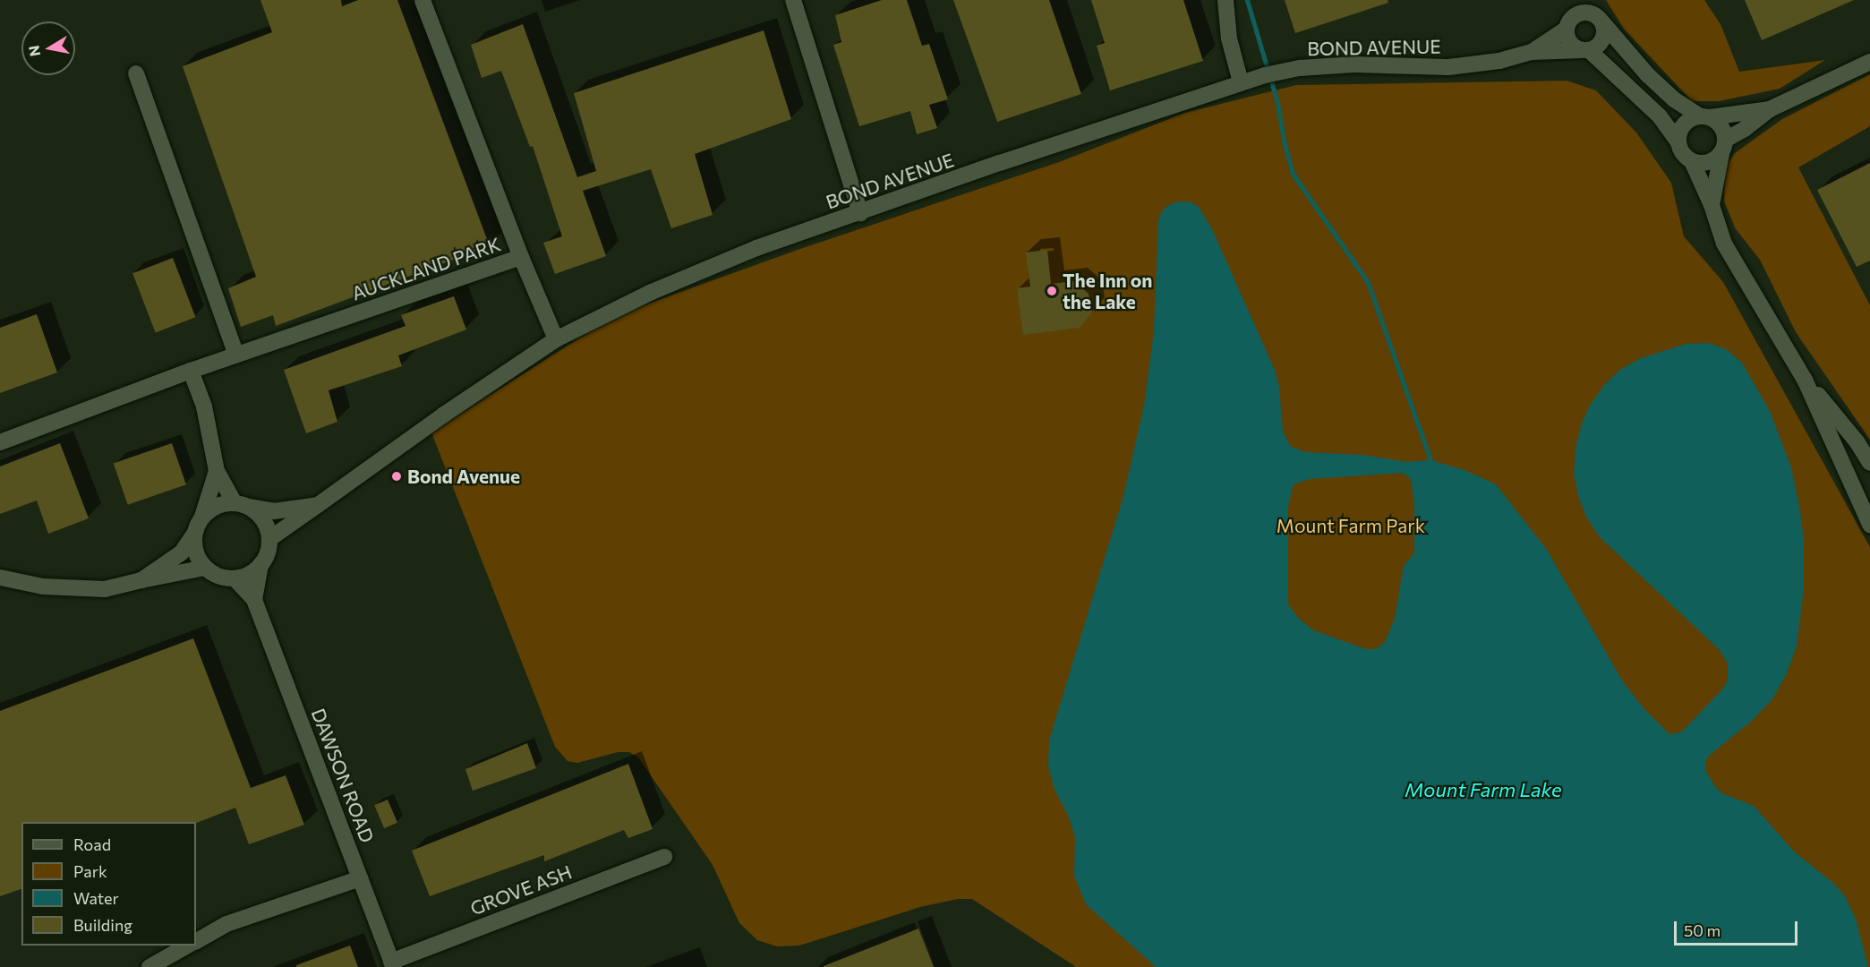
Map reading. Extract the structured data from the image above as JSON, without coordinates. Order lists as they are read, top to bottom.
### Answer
{
  "streets": {
    "street": [
      "BOND AVENUE",
      "AUCKLAND PARK",
      "DAWSON ROAD",
      "GROVE ASH"
    ]
  },
  "crossings": [
    ["BOND AVENUE", "DAWSON ROAD"],
    ["DAWSON ROAD", "GROVE ASH"]
  ],
  "water": ["Mount Farm Lake"],
  "parks": ["Mount Farm Park"],
  "places": ["The Inn on the Lake", "Bond Avenue"],
  "legend": [
    "Road",
    "Park",
    "Water",
    "Building"
  ],
  "scale_bar": "50 m",
  "north": "left"
}
